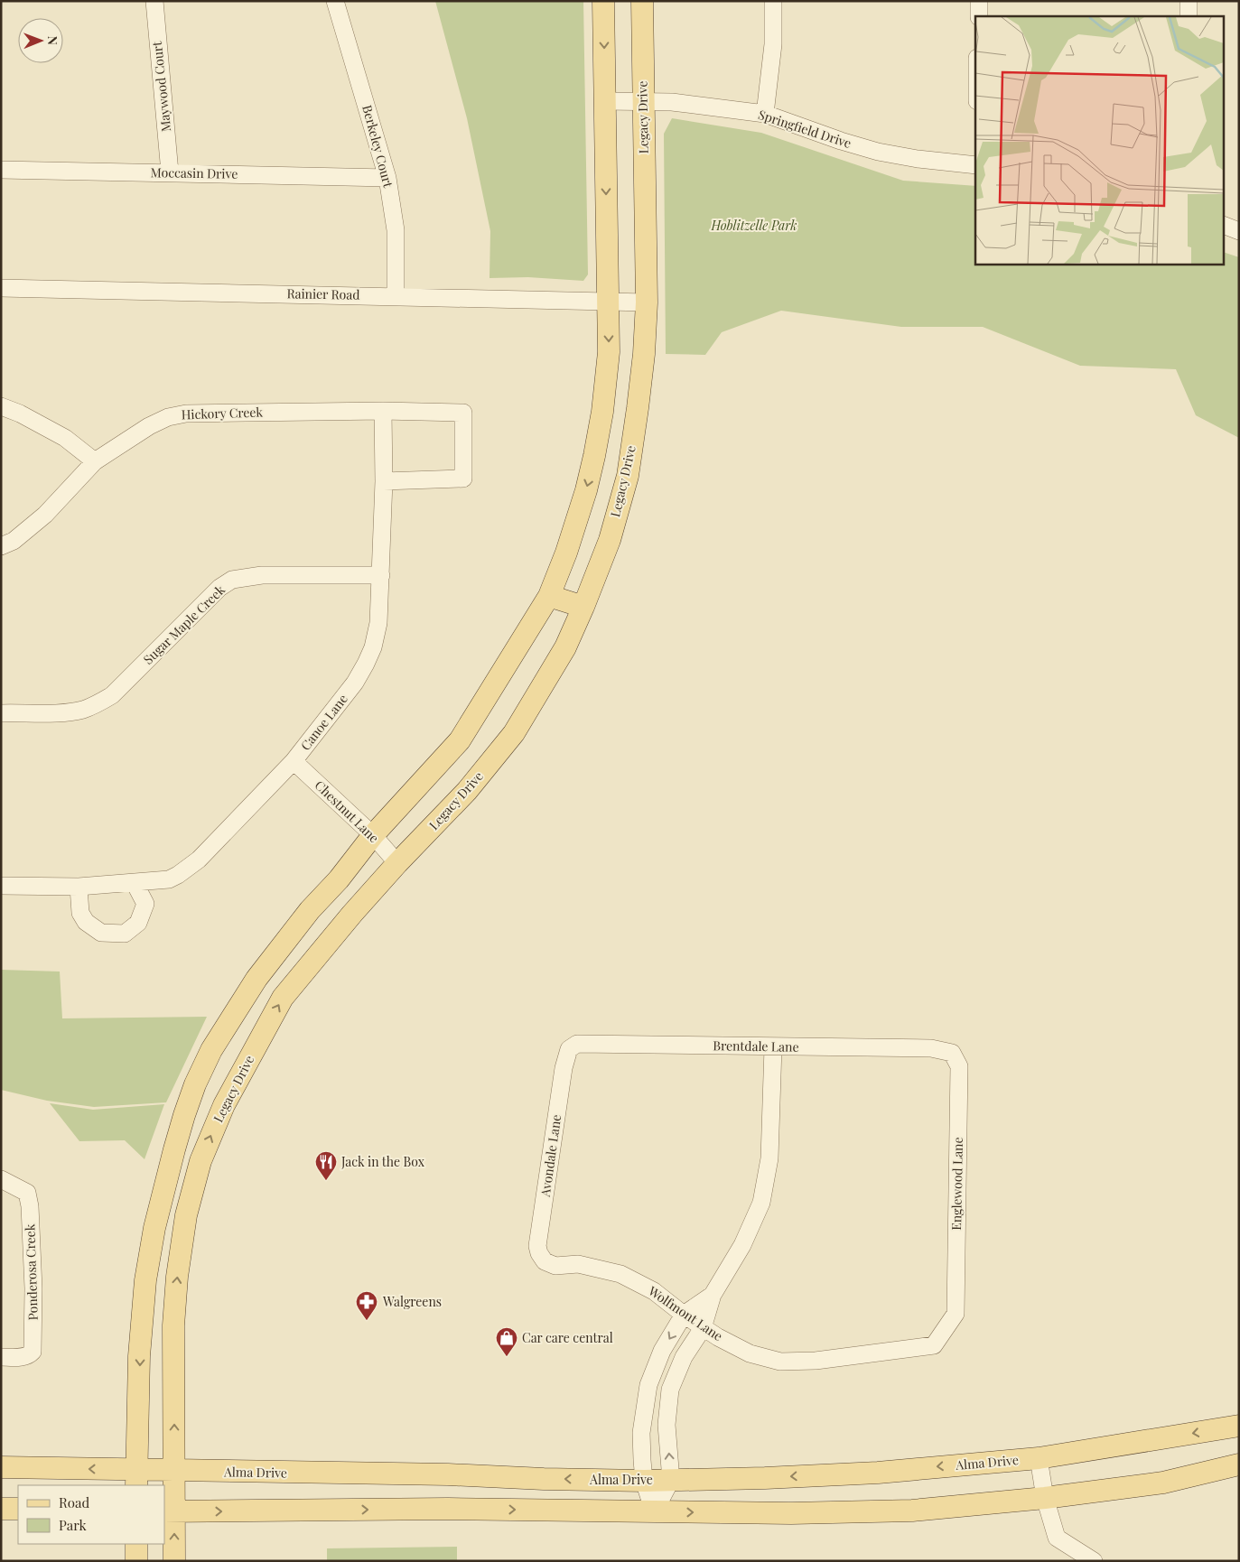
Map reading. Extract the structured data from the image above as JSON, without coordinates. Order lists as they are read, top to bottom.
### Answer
{
  "streets": {
    "main road": ["Legacy Drive", "Alma Drive"],
    "street": [
      "Maywood Court",
      "Springfield Drive",
      "Berkeley Court",
      "Moccasin Drive",
      "Rainier Road",
      "Hickory Creek",
      "Sugar Maple Creek",
      "Canoe Lane",
      "Chestnut Lane",
      "Brentdale Lane",
      "Avondale Lane",
      "Englewood Lane",
      "Ponderosa Creek",
      "Wolfmont Lane"
    ]
  },
  "crossings": [
    ["Maywood Court", "Moccasin Drive"],
    ["Legacy Drive", "Springfield Drive"],
    ["Legacy Drive", "Rainier Road"],
    ["Legacy Drive", "Chestnut Lane"],
    ["Legacy Drive", "Alma Drive"],
    ["Berkeley Court", "Moccasin Drive"],
    ["Berkeley Court", "Rainier Road"],
    ["Hickory Creek", "Canoe Lane"],
    ["Sugar Maple Creek", "Canoe Lane"],
    ["Canoe Lane", "Chestnut Lane"],
    ["Brentdale Lane", "Avondale Lane"],
    ["Brentdale Lane", "Englewood Lane"],
    ["Avondale Lane", "Wolfmont Lane"],
    ["Englewood Lane", "Wolfmont Lane"]
  ],
  "parks": ["Hoblitzelle Park"],
  "places": {
    "restaurant": ["Jack in the Box"],
    "pharmacy": ["Walgreens"],
    "shop": ["Car care central"]
  },
  "legend": ["Road", "Park"],
  "north": "right"
}
